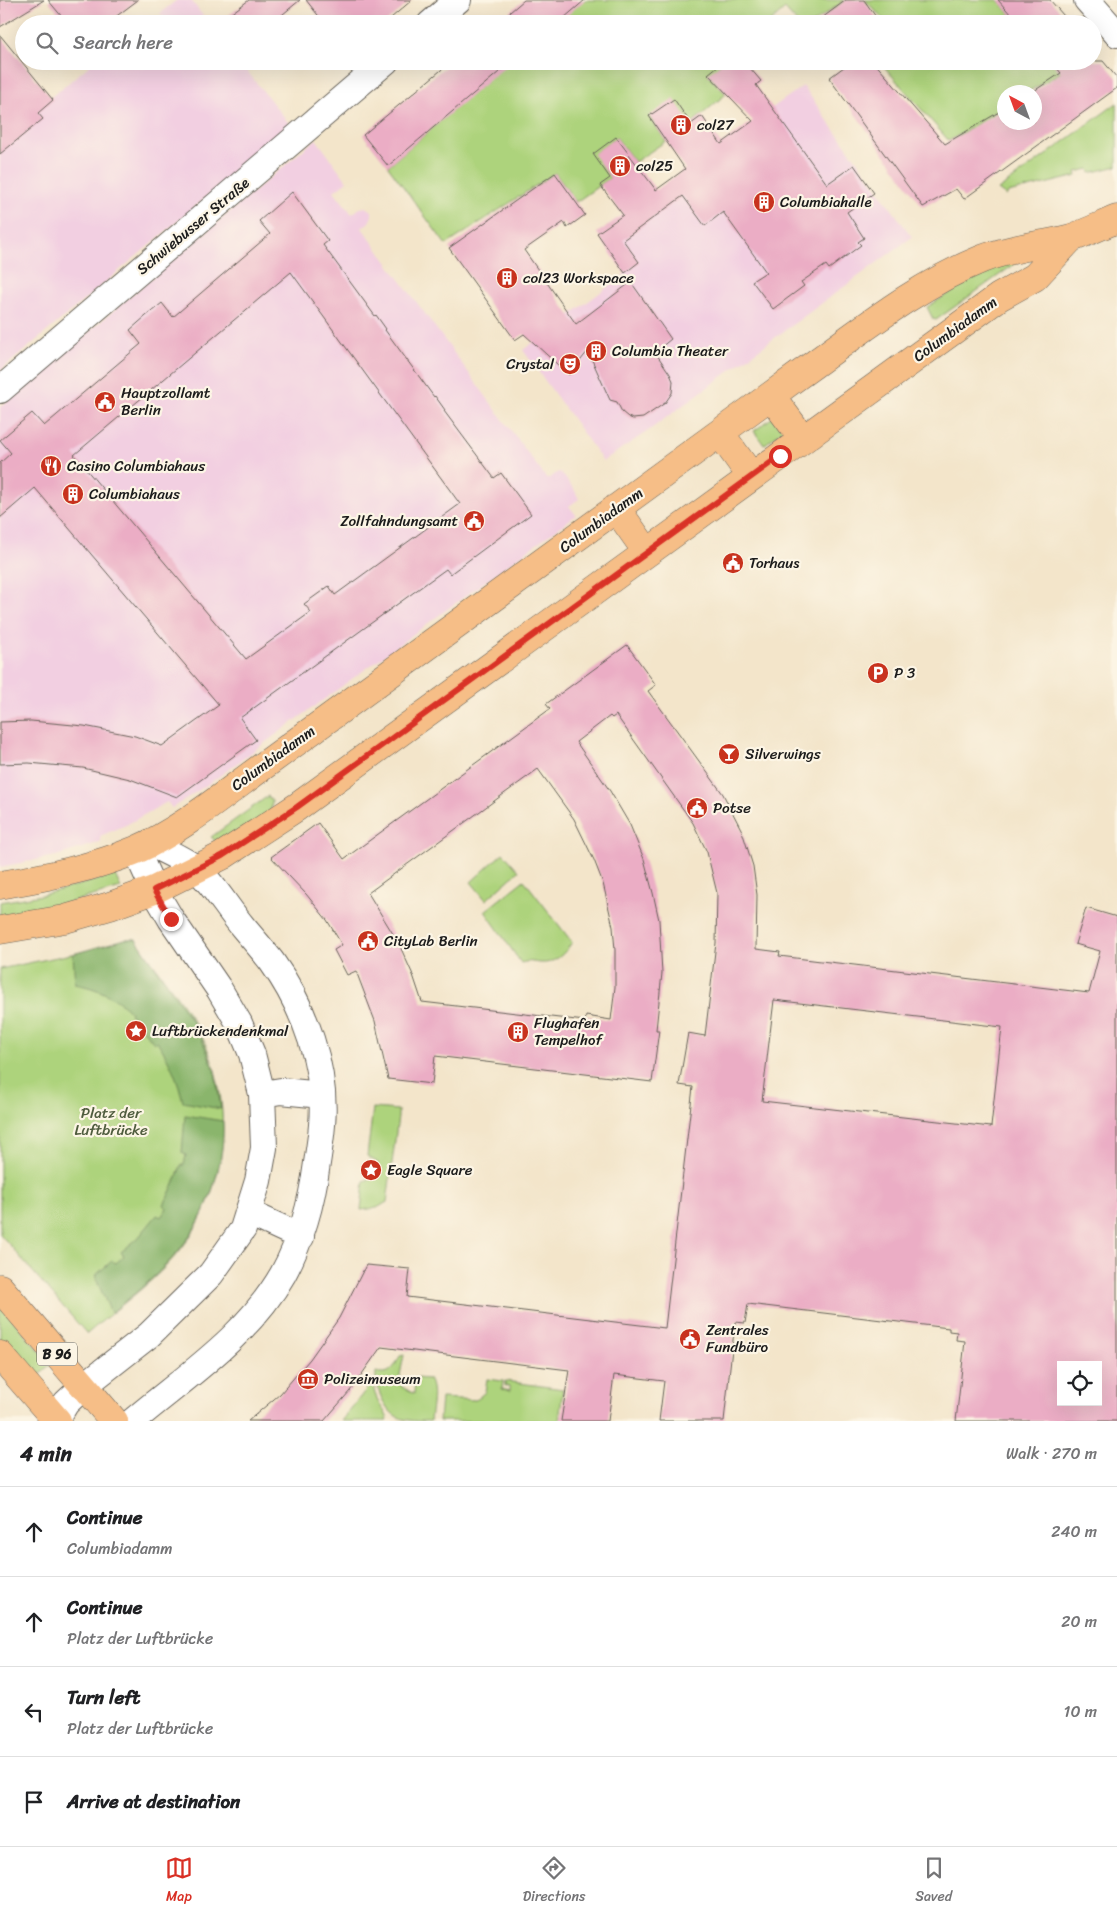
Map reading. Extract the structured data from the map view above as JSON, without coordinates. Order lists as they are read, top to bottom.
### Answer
{
  "streets": {
    "main road": ["Columbiadamm", "B 96"],
    "street": ["Schwiebusser Straße"]
  },
  "parks": ["Platz der Luftbrücke"],
  "places": {
    "building": [
      "col27",
      "col25",
      "Columbiahalle",
      "col23 Workspace",
      "Columbia Theater",
      "Columbiahaus",
      "Flughafen Tempelhof"
    ],
    "theatre": ["Crystal"],
    "public building": [
      "Hauptzollamt Berlin",
      "Zollfahndungsamt",
      "Torhaus",
      "Potse",
      "CityLab Berlin",
      "Zentrales Fundbüro"
    ],
    "restaurant": ["Casino Columbiahaus"],
    "parking": ["P 3"],
    "bar": ["Silverwings"],
    "place": ["Luftbrückendenkmal", "Eagle Square"],
    "museum": ["Polizeimuseum"]
  },
  "north": "top left",
  "page": {
    "search": "Search here",
    "heading": ["4 min", "Walk · 270 m"],
    "list": [
      ["Continue", "Columbiadamm", "240 m"],
      ["Continue", "Platz der Luftbrücke", "20 m"],
      ["Turn left", "Platz der Luftbrücke", "10 m"],
      "Arrive at destination"
    ],
    "nav": ["Map", "Directions", "Saved"]
  }
}
